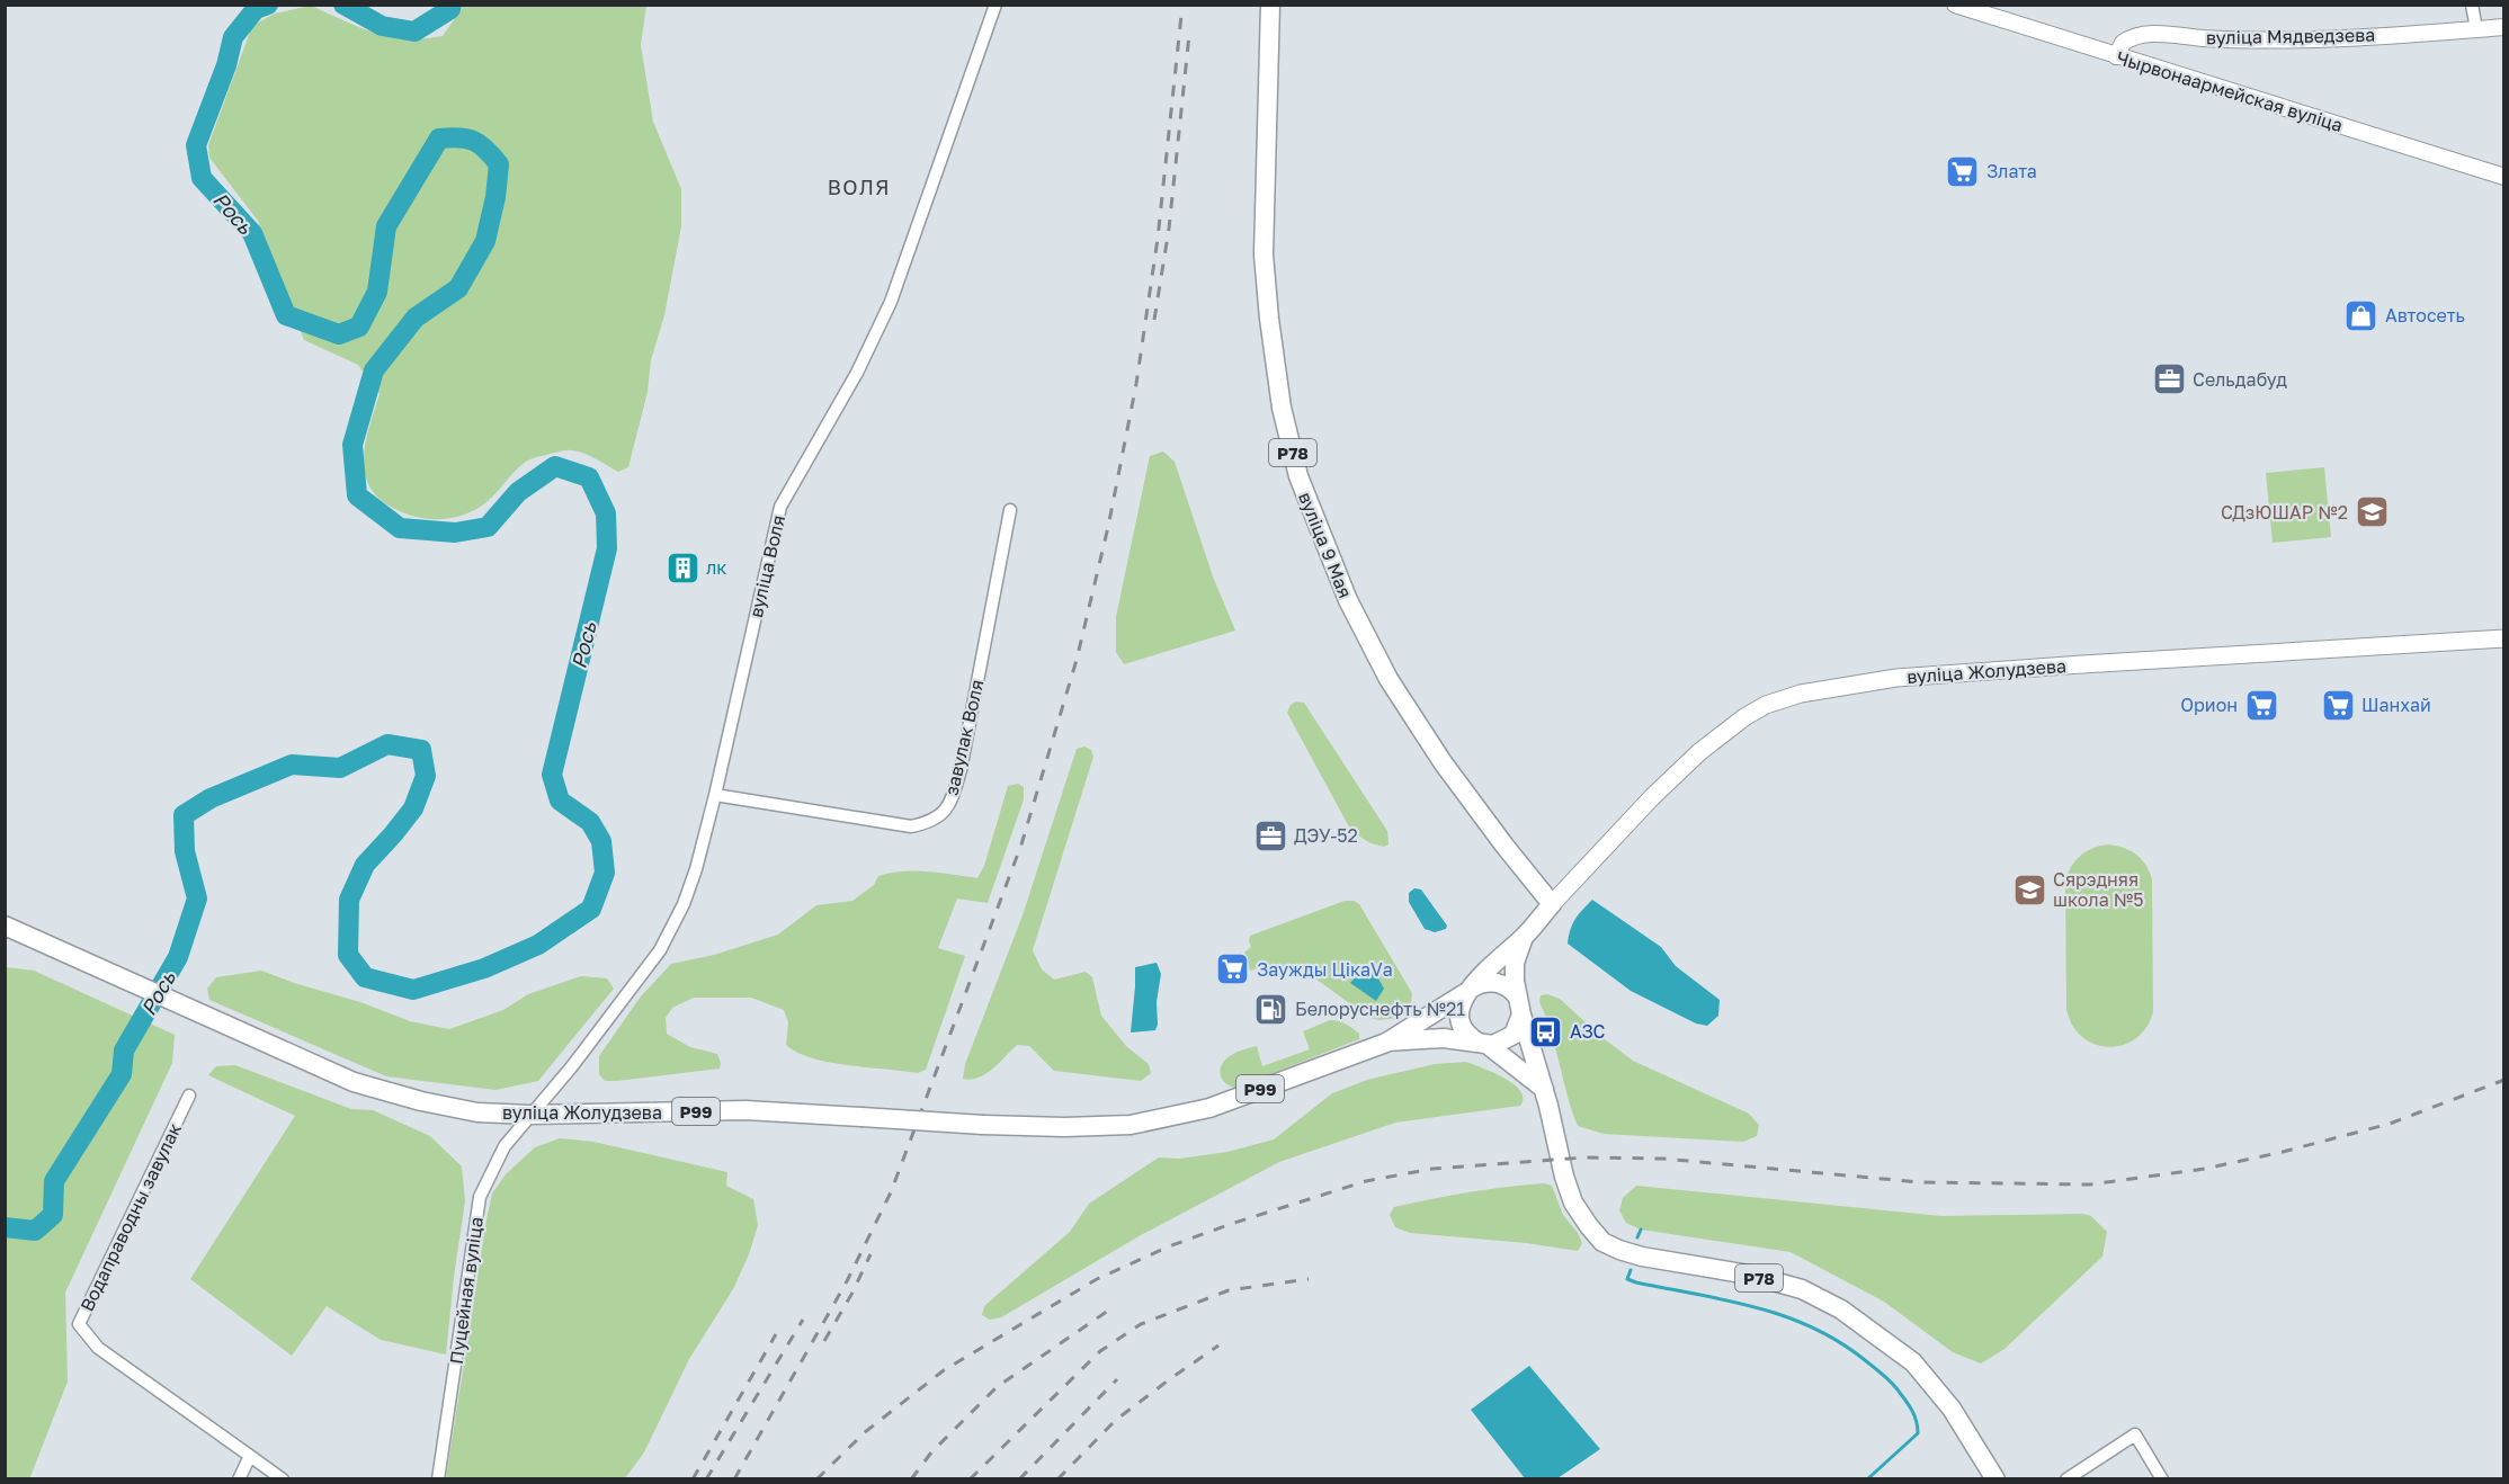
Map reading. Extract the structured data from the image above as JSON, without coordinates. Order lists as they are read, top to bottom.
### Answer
{
  "streets": {
    "main road": [
      "Р78",
      "вуліца 9 Мая",
      "вуліца Жолудзева",
      "Р99"
    ],
    "street": [
      "вуліца Мядведзева",
      "Чырвонаармейская вуліца",
      "вуліца Воля",
      "завулак Воля",
      "Водаправодны завулак",
      "Пуцейная вуліца"
    ]
  },
  "crossings": [
    ["вуліца Мядведзева", "Чырвонаармейская вуліца"],
    ["Р78", "вуліца 9 Мая"],
    ["Р78", "вуліца Жолудзева"],
    ["Р78", "Р99"],
    ["вуліца 9 Мая", "вуліца Жолудзева"],
    ["вуліца Воля", "вуліца Жолудзева"],
    ["вуліца Воля", "завулак Воля"],
    ["вуліца Воля", "Пуцейная вуліца"],
    ["вуліца Жолудзева", "Р99"],
    ["вуліца Жолудзева", "Пуцейная вуліца"]
  ],
  "districts": ["ВОЛЯ"],
  "water": ["Рось"],
  "places": {
    "supermarket": [
      "Злата",
      "Орион",
      "Шанхай",
      "Заужды ЦікаVа"
    ],
    "shop": ["Автосеть"],
    "office": ["Сельдабуд", "ДЭУ-52"],
    "school or university": ["СДзЮШАР №2", "Сярэдняя школа №5"],
    "building": ["лк"],
    "fuel station": ["Белоруснефть №21"],
    "bus stop": ["АЗС"]
  }
}
